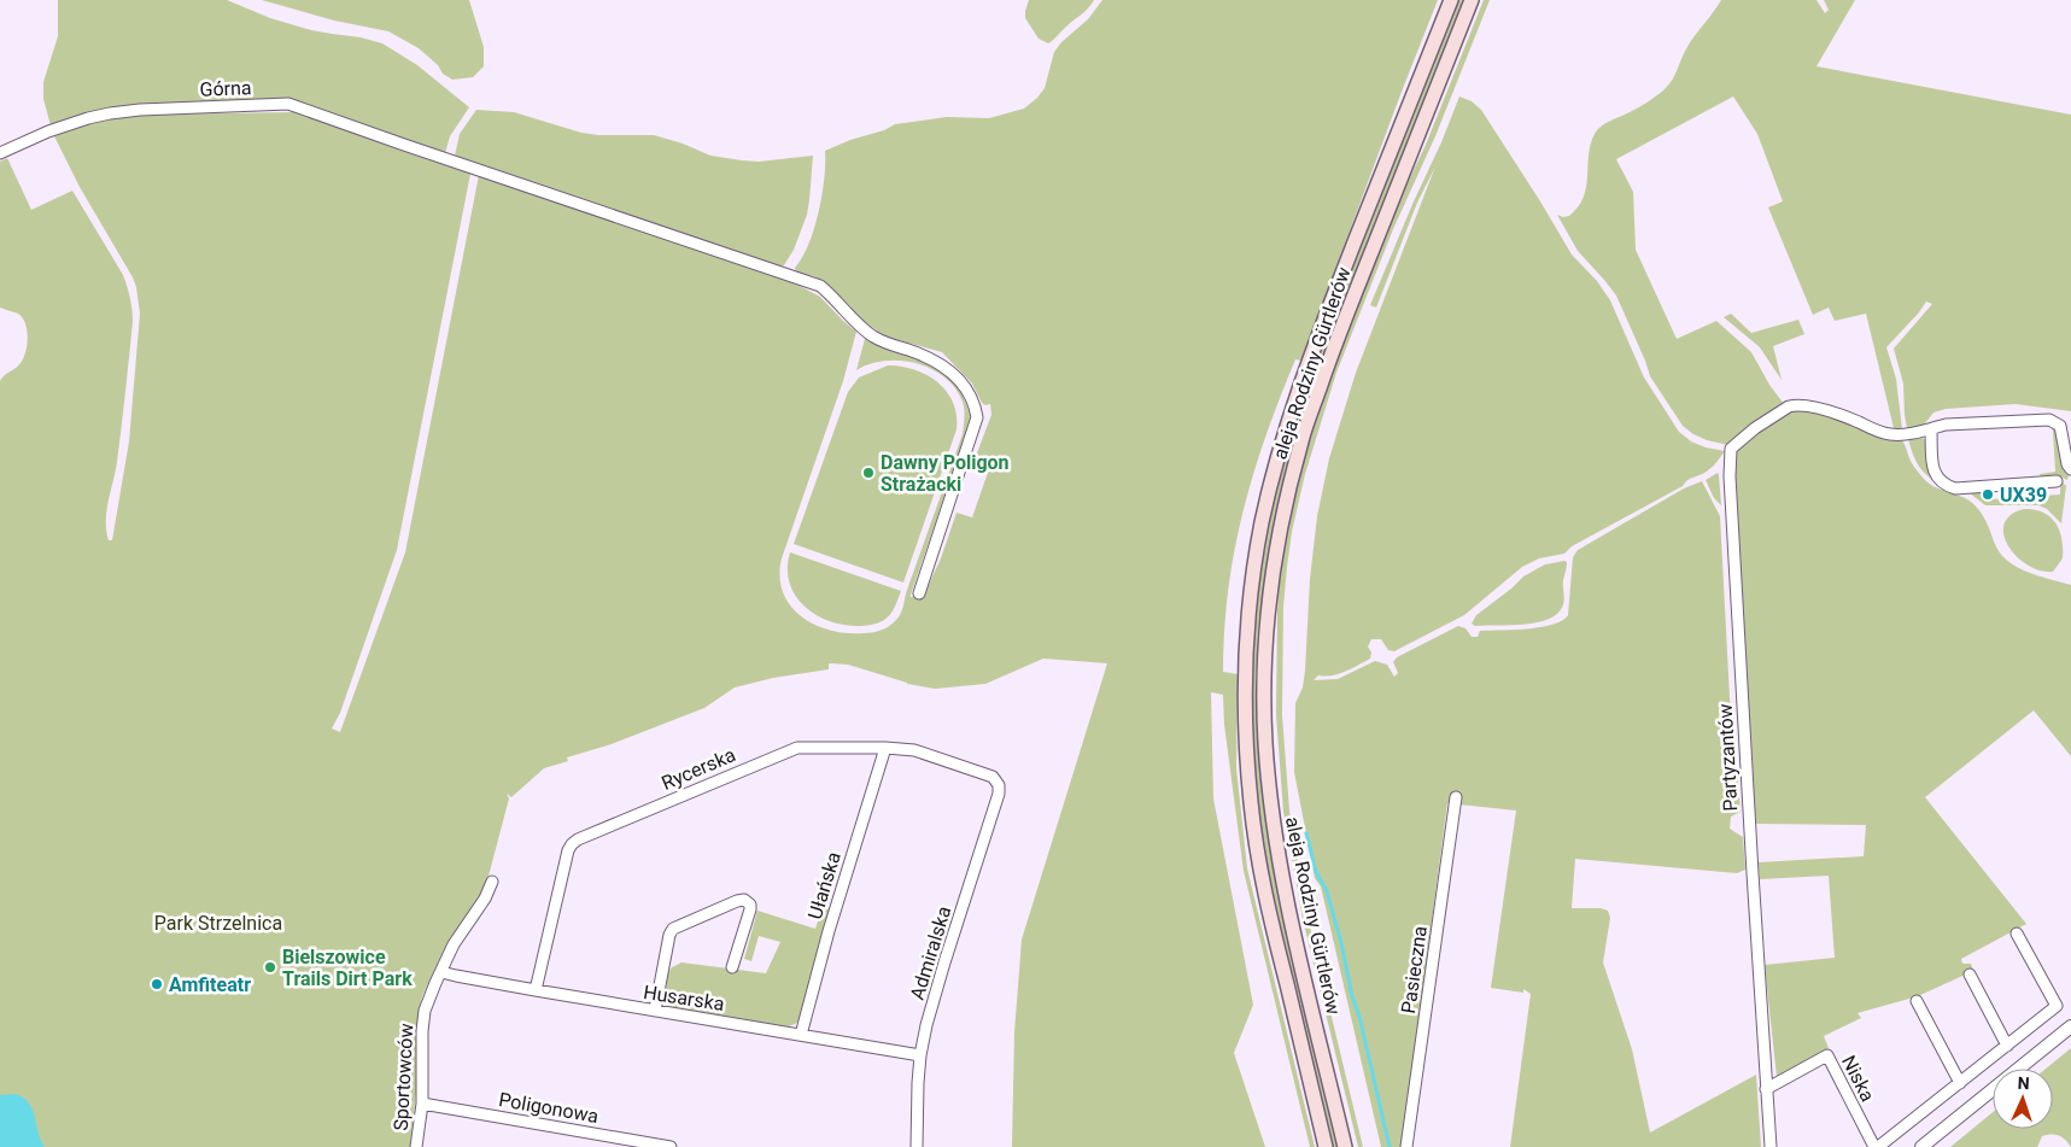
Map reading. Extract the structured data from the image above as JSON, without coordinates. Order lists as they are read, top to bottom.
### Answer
{
  "streets": {
    "main road": ["aleja Rodziny Gürtlerów"],
    "street": [
      "Górna",
      "Partyzantów",
      "Rycerska",
      "Ułańska",
      "Admiralska",
      "Pasieczna",
      "Husarska",
      "Sportowców",
      "Niska",
      "Poligonowa"
    ]
  },
  "crossings": [
    ["Partyzantów", "Niska"],
    ["Rycerska", "Ułańska"],
    ["Rycerska", "Admiralska"],
    ["Rycerska", "Husarska"],
    ["Ułańska", "Husarska"],
    ["Admiralska", "Husarska"],
    ["Husarska", "Sportowców"],
    ["Sportowców", "Poligonowa"]
  ],
  "parks": ["Park Strzelnica"],
  "places": [
    "Dawny Poligon Strażacki",
    "UX39",
    "Bielszowice Trails Dirt Park",
    "Amfiteatr"
  ],
  "north": "top"
}
